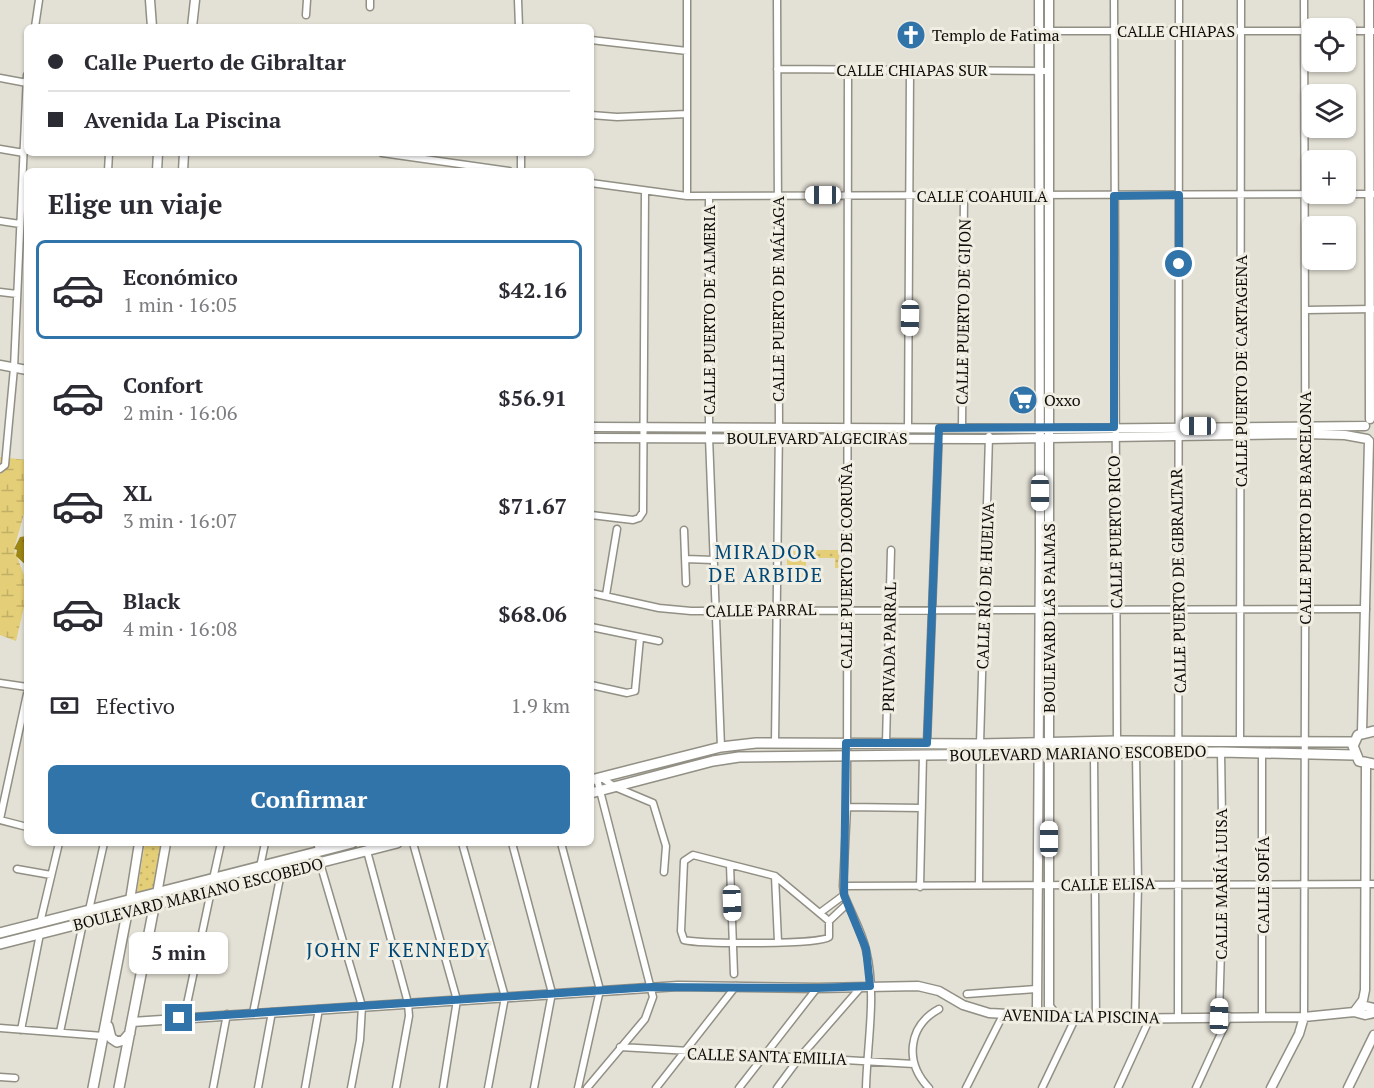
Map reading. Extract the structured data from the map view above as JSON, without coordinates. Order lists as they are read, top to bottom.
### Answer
{
  "streets": {
    "main road": ["BOULEVARD MARIANO ESCOBEDO"],
    "street": [
      "CALLE CHIAPAS",
      "CALLE CHIAPAS SUR",
      "CALLE COAHUILA",
      "CALLE PUERTO DE MÁLAGA",
      "CALLE PUERTO DE ALMERIA",
      "CALLE PUERTO DE GIJON",
      "CALLE PUERTO DE CARTAGENA",
      "BOULEVARD ALGECIRAS",
      "CALLE PUERTO DE BARCELONA",
      "CALLE PUERTO RICO",
      "CALLE PUERTO DE CORUÑA",
      "CALLE PUERTO DE GIBRALTAR",
      "CALLE RÍO DE HUELVA",
      "CALLE PARRAL",
      "BOULEVARD LAS PALMAS",
      "PRIVADA PARRAL",
      "CALLE ELISA",
      "CALLE MARÍA LUISA",
      "CALLE SOFÍA",
      "AVENIDA LA PISCINA",
      "CALLE SANTA EMILIA"
    ]
  },
  "crossings": [
    ["CALLE CHIAPAS", "CALLE PUERTO DE CARTAGENA"],
    ["CALLE CHIAPAS", "CALLE PUERTO RICO"],
    ["CALLE CHIAPAS", "CALLE PUERTO DE GIBRALTAR"],
    ["CALLE CHIAPAS", "BOULEVARD LAS PALMAS"],
    ["CALLE CHIAPAS SUR", "CALLE PUERTO DE MÁLAGA"],
    ["CALLE CHIAPAS SUR", "CALLE PUERTO DE CORUÑA"],
    ["CALLE CHIAPAS SUR", "BOULEVARD LAS PALMAS"],
    ["CALLE COAHUILA", "CALLE PUERTO DE MÁLAGA"],
    ["CALLE COAHUILA", "CALLE PUERTO DE ALMERIA"],
    ["CALLE COAHUILA", "CALLE PUERTO DE GIJON"],
    ["CALLE COAHUILA", "CALLE PUERTO DE CARTAGENA"],
    ["CALLE COAHUILA", "CALLE PUERTO RICO"],
    ["CALLE COAHUILA", "CALLE PUERTO DE CORUÑA"],
    ["CALLE COAHUILA", "CALLE PUERTO DE GIBRALTAR"],
    ["CALLE COAHUILA", "BOULEVARD LAS PALMAS"],
    ["CALLE PUERTO DE MÁLAGA", "BOULEVARD ALGECIRAS"],
    ["CALLE PUERTO DE MÁLAGA", "CALLE PARRAL"],
    ["CALLE PUERTO DE MÁLAGA", "BOULEVARD MARIANO ESCOBEDO"],
    ["CALLE PUERTO DE ALMERIA", "BOULEVARD ALGECIRAS"],
    ["CALLE PUERTO DE ALMERIA", "CALLE PARRAL"],
    ["CALLE PUERTO DE ALMERIA", "BOULEVARD MARIANO ESCOBEDO"],
    ["CALLE PUERTO DE GIJON", "BOULEVARD ALGECIRAS"],
    ["CALLE PUERTO DE CARTAGENA", "BOULEVARD ALGECIRAS"],
    ["CALLE PUERTO DE CARTAGENA", "CALLE PARRAL"],
    ["CALLE PUERTO DE CARTAGENA", "BOULEVARD MARIANO ESCOBEDO"],
    ["BOULEVARD ALGECIRAS", "CALLE PUERTO DE BARCELONA"],
    ["BOULEVARD ALGECIRAS", "CALLE PUERTO RICO"],
    ["BOULEVARD ALGECIRAS", "CALLE PUERTO DE CORUÑA"],
    ["BOULEVARD ALGECIRAS", "CALLE PUERTO DE GIBRALTAR"],
    ["BOULEVARD ALGECIRAS", "CALLE RÍO DE HUELVA"],
    ["BOULEVARD ALGECIRAS", "BOULEVARD LAS PALMAS"],
    ["CALLE PUERTO DE BARCELONA", "CALLE PARRAL"],
    ["CALLE PUERTO DE BARCELONA", "BOULEVARD MARIANO ESCOBEDO"],
    ["CALLE PUERTO DE BARCELONA", "CALLE ELISA"],
    ["CALLE PUERTO DE BARCELONA", "AVENIDA LA PISCINA"],
    ["CALLE PUERTO RICO", "CALLE PARRAL"],
    ["CALLE PUERTO RICO", "BOULEVARD MARIANO ESCOBEDO"],
    ["CALLE PUERTO DE CORUÑA", "CALLE PARRAL"],
    ["CALLE PUERTO DE CORUÑA", "BOULEVARD MARIANO ESCOBEDO"],
    ["CALLE PUERTO DE CORUÑA", "CALLE ELISA"],
    ["CALLE PUERTO DE CORUÑA", "AVENIDA LA PISCINA"],
    ["CALLE PUERTO DE CORUÑA", "CALLE SANTA EMILIA"],
    ["CALLE PUERTO DE GIBRALTAR", "CALLE PARRAL"],
    ["CALLE PUERTO DE GIBRALTAR", "BOULEVARD MARIANO ESCOBEDO"],
    ["CALLE PUERTO DE GIBRALTAR", "CALLE ELISA"],
    ["CALLE PUERTO DE GIBRALTAR", "AVENIDA LA PISCINA"],
    ["CALLE RÍO DE HUELVA", "CALLE PARRAL"],
    ["CALLE RÍO DE HUELVA", "BOULEVARD MARIANO ESCOBEDO"],
    ["CALLE PARRAL", "BOULEVARD LAS PALMAS"],
    ["CALLE PARRAL", "PRIVADA PARRAL"],
    ["BOULEVARD LAS PALMAS", "BOULEVARD MARIANO ESCOBEDO"],
    ["BOULEVARD LAS PALMAS", "CALLE ELISA"],
    ["BOULEVARD LAS PALMAS", "AVENIDA LA PISCINA"],
    ["PRIVADA PARRAL", "BOULEVARD MARIANO ESCOBEDO"],
    ["BOULEVARD MARIANO ESCOBEDO", "CALLE MARÍA LUISA"],
    ["BOULEVARD MARIANO ESCOBEDO", "CALLE SOFÍA"],
    ["CALLE ELISA", "CALLE MARÍA LUISA"],
    ["CALLE ELISA", "CALLE SOFÍA"],
    ["CALLE MARÍA LUISA", "AVENIDA LA PISCINA"],
    ["CALLE SOFÍA", "AVENIDA LA PISCINA"]
  ],
  "districts": ["MIRADOR DE ARBIDE", "JOHN F KENNEDY"],
  "places": {
    "church": ["Templo de Fatima"],
    "supermarket": ["Oxxo"]
  },
  "page": {
    "map_buttons": ["+", "−"],
    "banner": ["Calle Puerto de Gibraltar", "Avenida La Piscina"],
    "heading": "Elige un viaje",
    "list": [
      {
        "name": "Económico",
        "note": "1 min · 16:05",
        "value": "$42.16"
      },
      {
        "name": "Confort",
        "note": "2 min · 16:06",
        "value": "$56.91"
      },
      {
        "name": "XL",
        "note": "3 min · 16:07",
        "value": "$71.67"
      },
      {
        "name": "Black",
        "note": "4 min · 16:08",
        "value": "$68.06"
      }
    ],
    "pay": ["Efectivo", "1.9 km"],
    "buttons": "Confirmar",
    "bubble": "5 min"
  }
}
